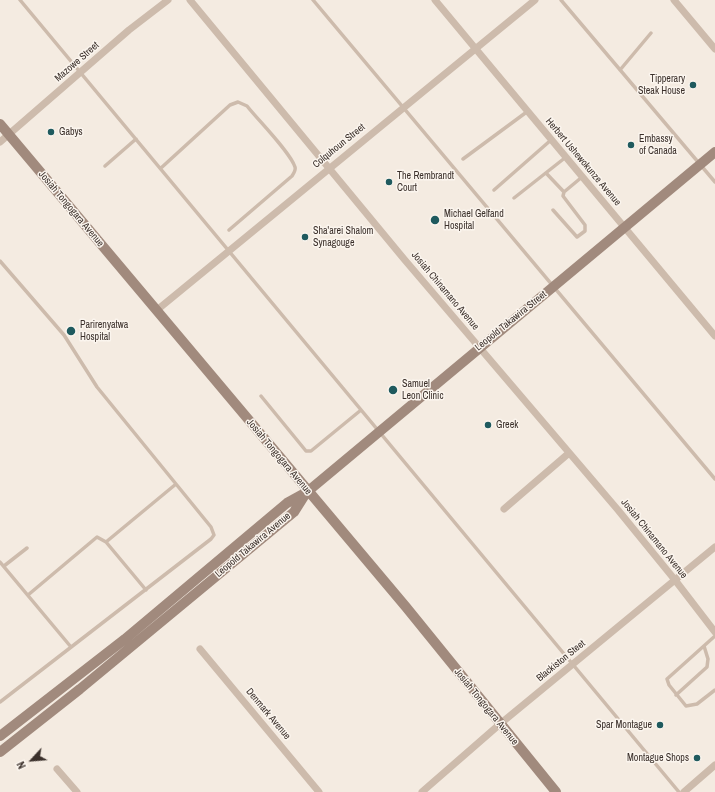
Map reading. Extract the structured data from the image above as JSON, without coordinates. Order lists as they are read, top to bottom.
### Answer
{
  "streets": {
    "main road": ["Josiah Tongogara Avenue", "Leopold Takawira Street", "Leopold Takawira Avenue"],
    "street": [
      "Mazowe Street",
      "Colquhoun Street",
      "Herbert Ushewokunze Avenue",
      "Josiah Chinamano Avenue",
      "Blackiston Steet",
      "Denmark Avenue"
    ]
  },
  "crossings": [
    ["Mazowe Street", "Josiah Tongogara Avenue"],
    ["Colquhoun Street", "Herbert Ushewokunze Avenue"],
    ["Colquhoun Street", "Josiah Tongogara Avenue"],
    ["Colquhoun Street", "Josiah Chinamano Avenue"],
    ["Herbert Ushewokunze Avenue", "Leopold Takawira Street"],
    ["Josiah Tongogara Avenue", "Leopold Takawira Street"],
    ["Josiah Tongogara Avenue", "Leopold Takawira Avenue"],
    ["Josiah Tongogara Avenue", "Blackiston Steet"],
    ["Josiah Chinamano Avenue", "Leopold Takawira Street"],
    ["Josiah Chinamano Avenue", "Blackiston Steet"],
    ["Leopold Takawira Street", "Leopold Takawira Avenue"]
  ],
  "places": [
    "Tipperary Steak House",
    "Gabys",
    "Embassy of Canada",
    "The Rembrandt Court",
    "Michael Gelfand Hospital",
    "Sha'arei Shalom Synagouge",
    "Parirenyatwa Hospital",
    "Samuel Leon Clinic",
    "Greek",
    "Spar Montague",
    "Montague Shops"
  ],
  "north": "bottom left"
}
